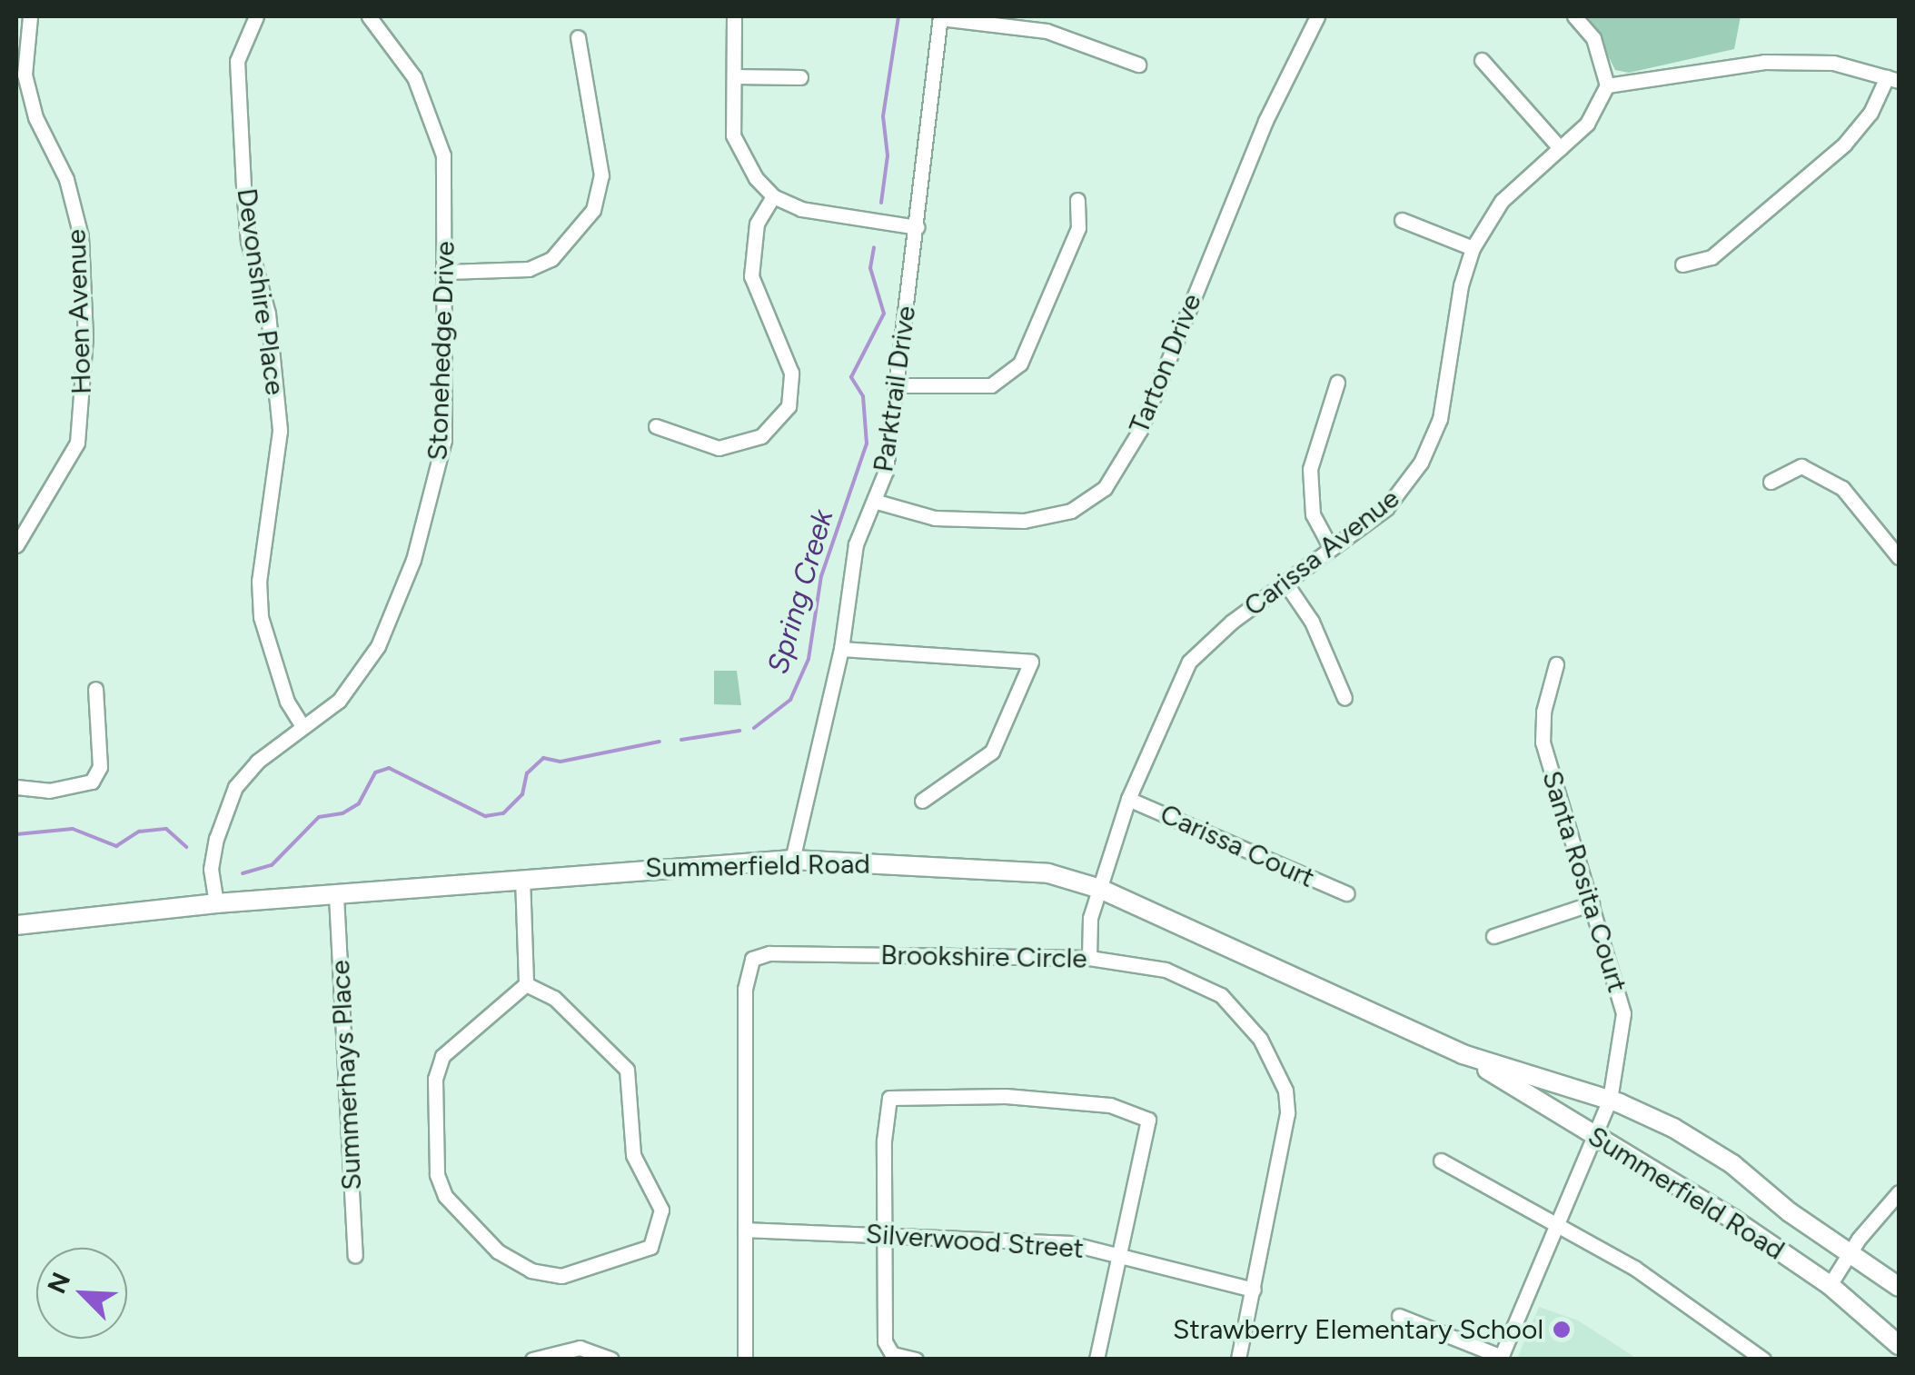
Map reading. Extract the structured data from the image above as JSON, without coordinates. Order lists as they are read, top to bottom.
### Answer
{
  "streets": {
    "street": [
      "Devonshire Place",
      "Hoen Avenue",
      "Stonehedge Drive",
      "Tarton Drive",
      "Parktrail Drive",
      "Carissa Avenue",
      "Carissa Court",
      "Summerfield Road",
      "Santa Rosita Court",
      "Brookshire Circle",
      "Summerhays Place",
      "Silverwood Street"
    ]
  },
  "crossings": [
    ["Devonshire Place", "Stonehedge Drive"],
    ["Stonehedge Drive", "Summerfield Road"],
    ["Tarton Drive", "Parktrail Drive"],
    ["Parktrail Drive", "Summerfield Road"],
    ["Carissa Avenue", "Carissa Court"],
    ["Carissa Avenue", "Summerfield Road"],
    ["Carissa Avenue", "Brookshire Circle"],
    ["Summerfield Road", "Santa Rosita Court"],
    ["Summerfield Road", "Summerhays Place"],
    ["Brookshire Circle", "Silverwood Street"]
  ],
  "water": ["Spring Creek"],
  "places": ["Strawberry Elementary School"],
  "north": "top left"
}
